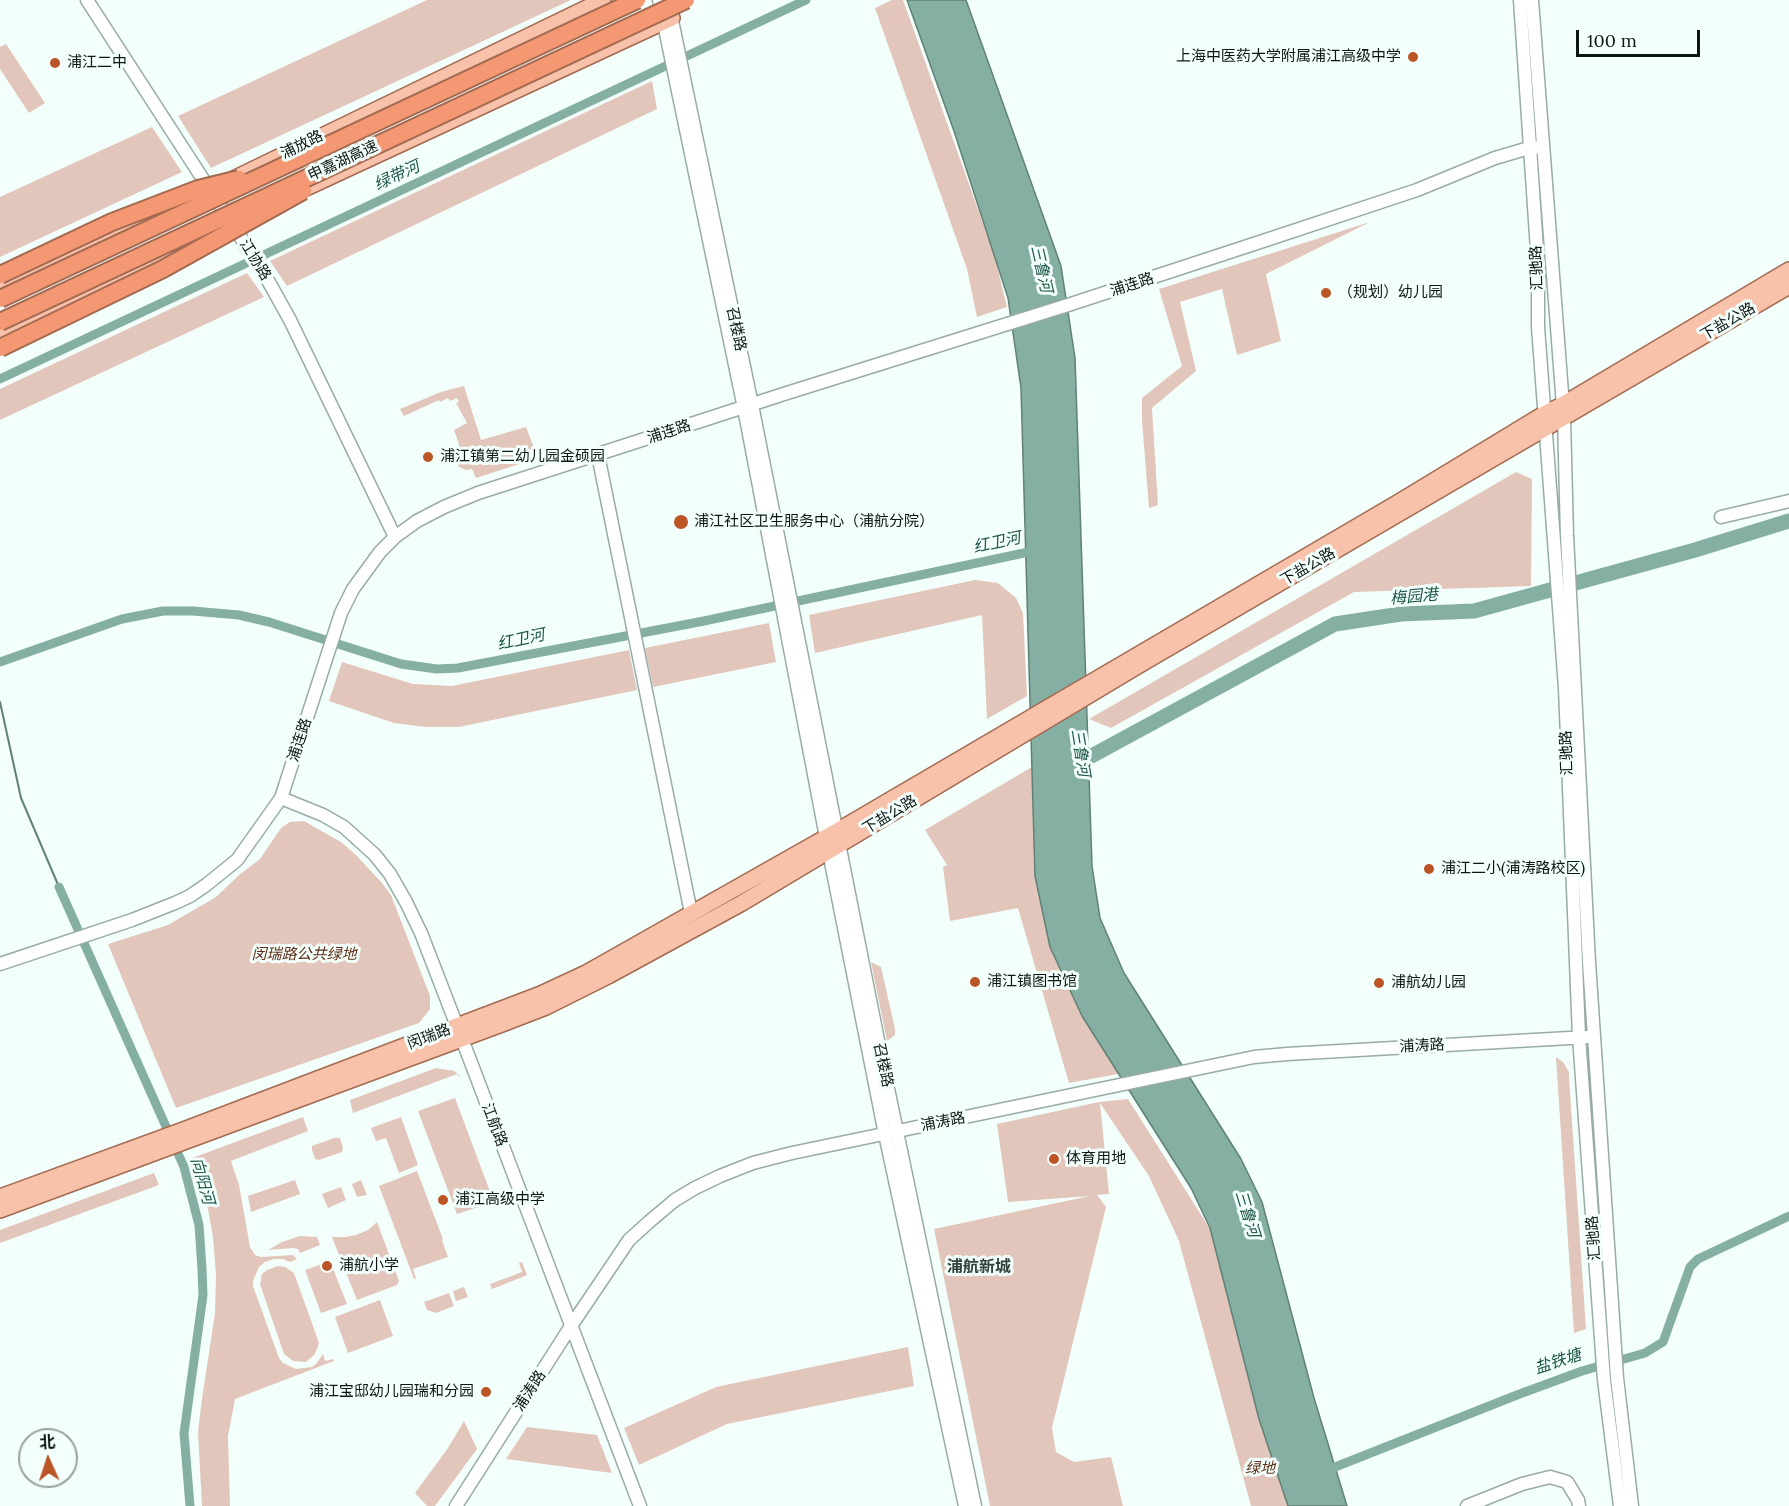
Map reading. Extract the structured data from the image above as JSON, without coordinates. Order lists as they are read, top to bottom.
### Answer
{
  "streets": {
    "highway": ["申嘉湖高速"],
    "main road": ["浦放路", "下盐公路", "闵瑞路"],
    "street": [
      "江协路",
      "汇驰路",
      "浦连路",
      "召楼路",
      "浦涛路",
      "江航路"
    ]
  },
  "crossings": [
    ["浦放路", "江协路"],
    ["江协路", "浦连路"],
    ["汇驰路", "浦连路"],
    ["汇驰路", "下盐公路"],
    ["汇驰路", "浦涛路"],
    ["浦连路", "召楼路"],
    ["浦连路", "江航路"],
    ["下盐公路", "召楼路"],
    ["下盐公路", "闵瑞路"],
    ["召楼路", "闵瑞路"],
    ["召楼路", "浦涛路"],
    ["闵瑞路", "江航路"],
    ["浦涛路", "江航路"]
  ],
  "districts": ["浦航新城"],
  "water": [
    "绿带河",
    "三鲁河",
    "红卫河",
    "梅园港",
    "向阳河",
    "盐铁塘"
  ],
  "parks": ["闵瑞路公共绿地", "绿地"],
  "places": [
    "上海中医药大学附属浦江高级中学",
    "浦江二中",
    "（规划）幼儿园",
    "浦江镇第二幼儿园金硕园",
    "浦江社区卫生服务中心（浦航分院）",
    "浦江二小(浦涛路校区)",
    "浦江镇图书馆",
    "浦航幼儿园",
    "体育用地",
    "浦江高级中学",
    "浦航小学",
    "浦江宝邸幼儿园瑞和分园"
  ],
  "scale_bar": "100 m",
  "north": "top"
}
